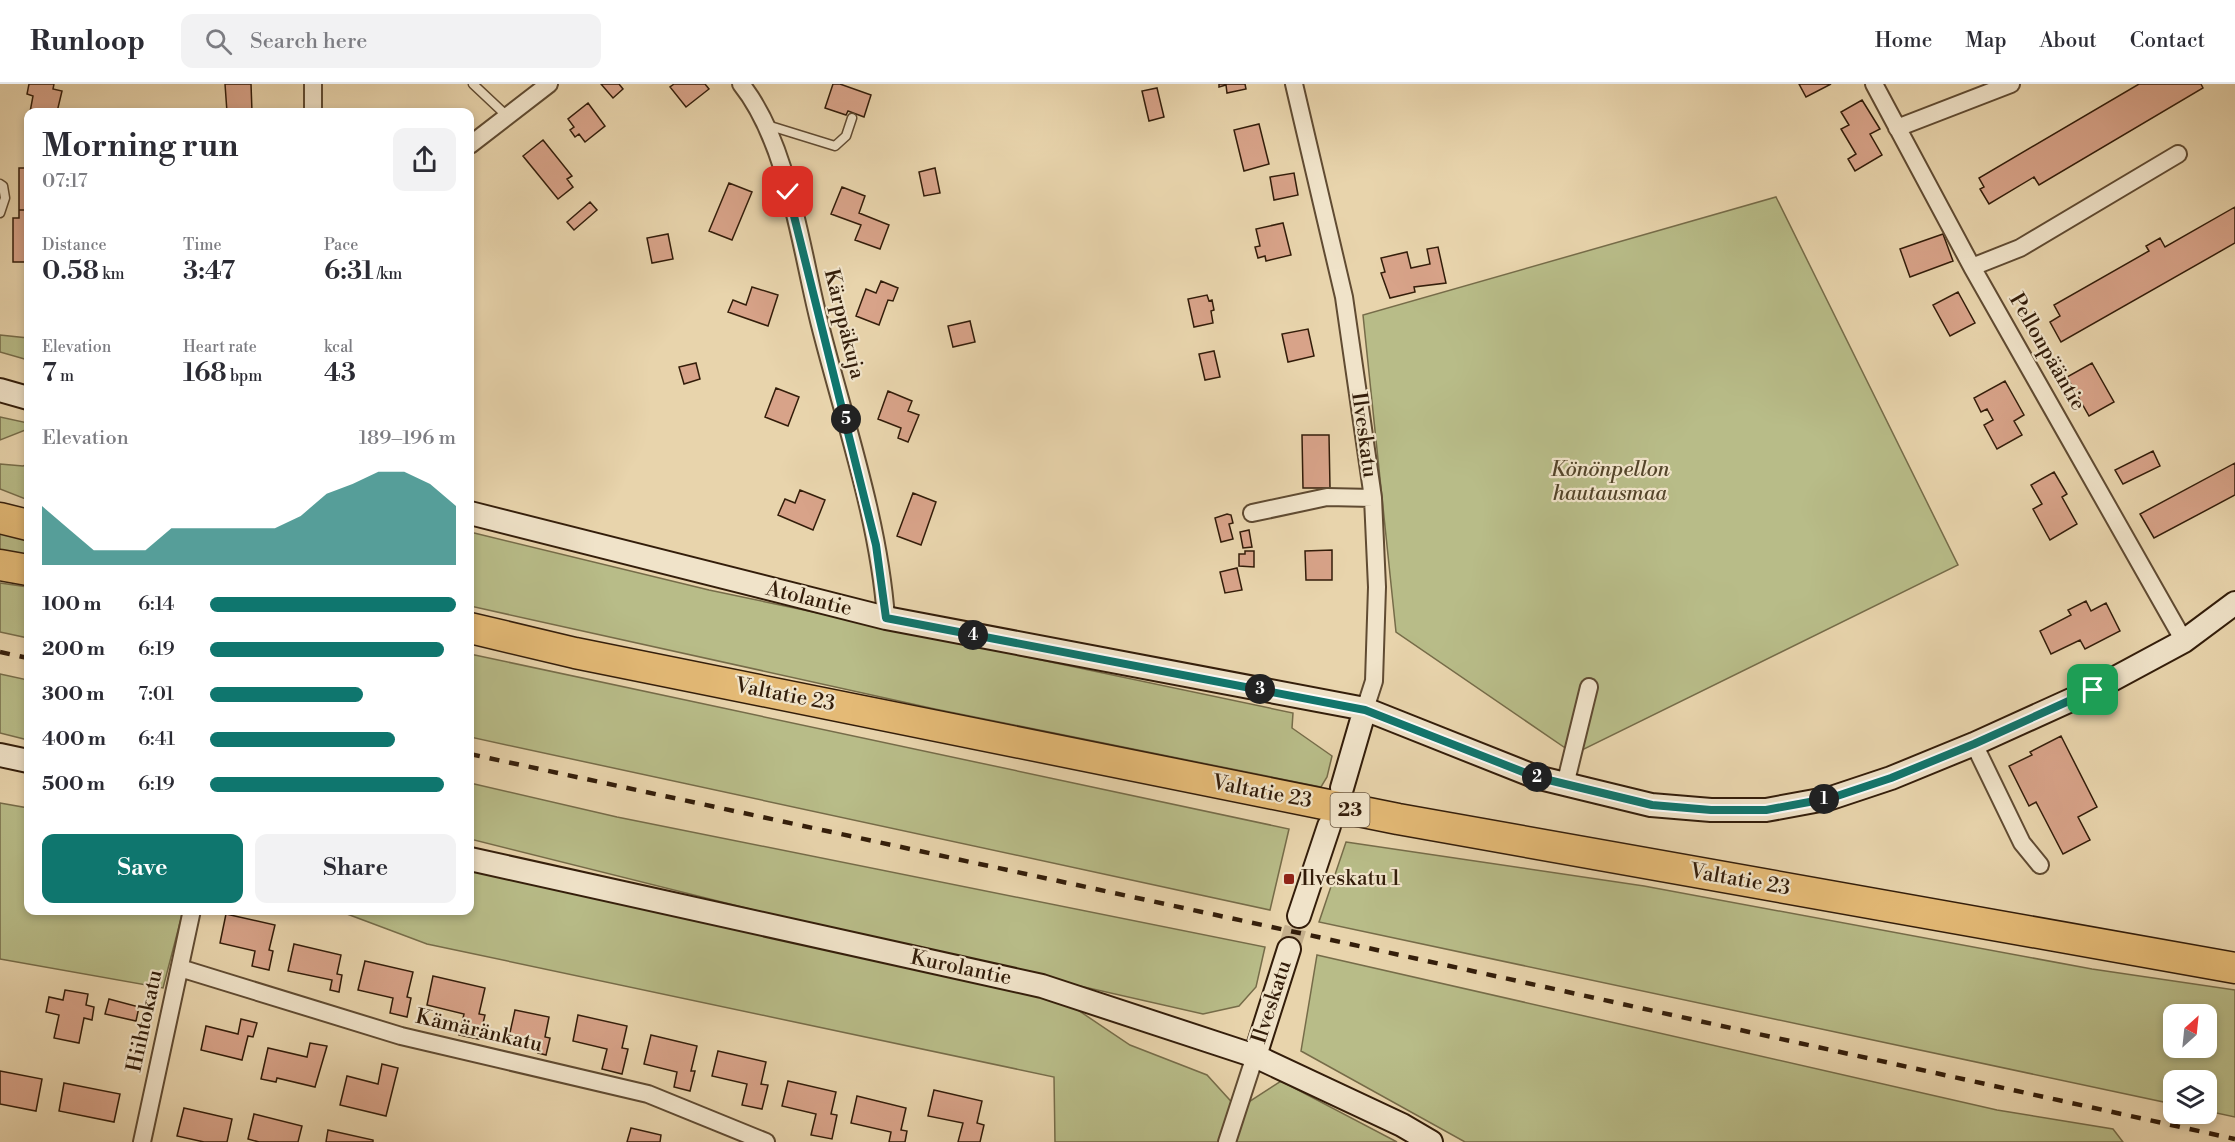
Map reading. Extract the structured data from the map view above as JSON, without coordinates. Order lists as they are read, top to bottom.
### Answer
{
  "streets": {
    "highway": ["Valtatie 23", "23"],
    "street": [
      "Kärppäkuja",
      "Pellonpääntie",
      "Ilveskatu",
      "Atolantie",
      "Kurolantie",
      "Hiihtokatu",
      "Kämäränkatu"
    ]
  },
  "crossings": [
    ["Kärppäkuja", "Atolantie"],
    ["Pellonpääntie", "Atolantie"],
    ["Ilveskatu", "Atolantie"],
    ["Ilveskatu", "Kurolantie"],
    ["Hiihtokatu", "Kämäränkatu"]
  ],
  "parks": ["Könönpellon hautausmaa"],
  "places": {
    "transit": ["Ilveskatu 1"]
  },
  "north": "top right",
  "page": {
    "header": "Runloop",
    "search": "Search here",
    "nav": [
      "Home",
      "Map",
      "About",
      "Contact"
    ],
    "heading": ["Morning run", "07:17"],
    "stats": [
      ["Distance", "0.58 km"],
      ["Time", "3:47"],
      ["Pace", "6:31 /km"],
      ["Elevation", "7 m"],
      ["Heart rate", "168 bpm"],
      ["kcal", "43"]
    ],
    "pins": [
      "5",
      "4",
      "3",
      "2",
      "1"
    ],
    "chart": ["Elevation", "189–196 m"],
    "list": [
      {
        "name": "100 m",
        "note": "6:14"
      },
      {
        "name": "200 m",
        "note": "6:19"
      },
      {
        "name": "300 m",
        "note": "7:01"
      },
      {
        "name": "400 m",
        "note": "6:41"
      },
      {
        "name": "500 m",
        "note": "6:19"
      }
    ],
    "buttons": ["Save", "Share"]
  }
}
